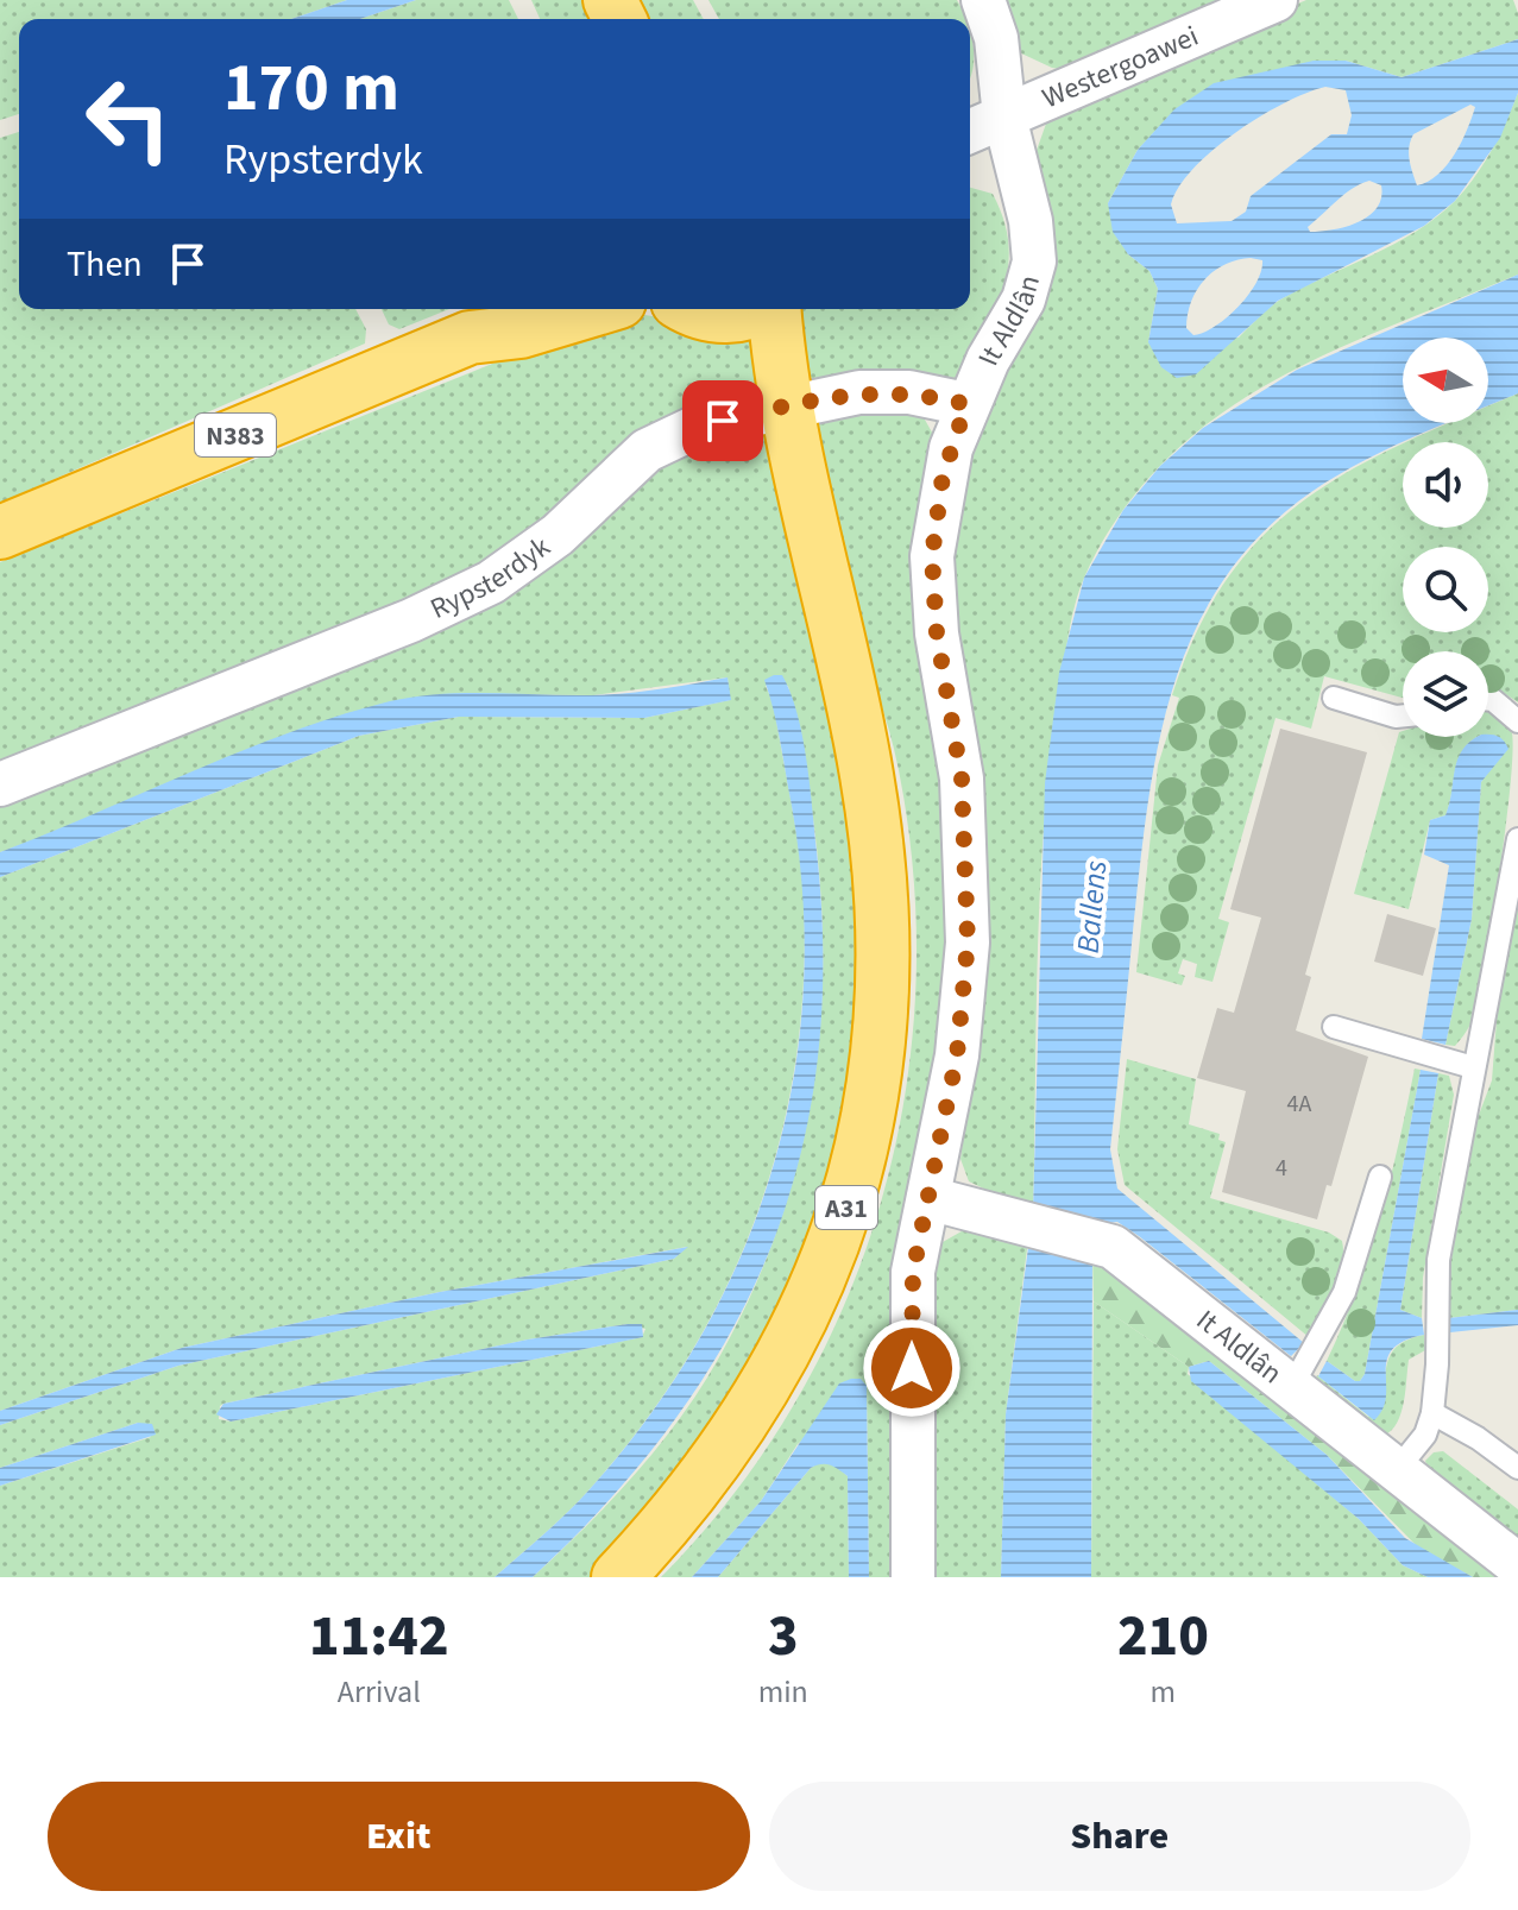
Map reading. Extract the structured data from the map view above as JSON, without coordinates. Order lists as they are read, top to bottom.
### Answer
{
  "streets": {
    "highway": ["N383", "A31"],
    "street": ["Westergoawei", "It Aldlân", "Rypsterdyk"]
  },
  "crossings": [
    ["Westergoawei", "It Aldlân"],
    ["It Aldlân", "Rypsterdyk"],
    ["Rypsterdyk", "A31"]
  ],
  "water": ["Ballens"],
  "house_numbers": ["4A", "4"],
  "north": "left",
  "page": {
    "turn": ["170 m", "Rypsterdyk"],
    "then": "Then",
    "eta": [
      "11:42",
      "Arrival",
      "3",
      "min",
      "210",
      "m"
    ],
    "buttons": ["Exit", "Share"]
  }
}
